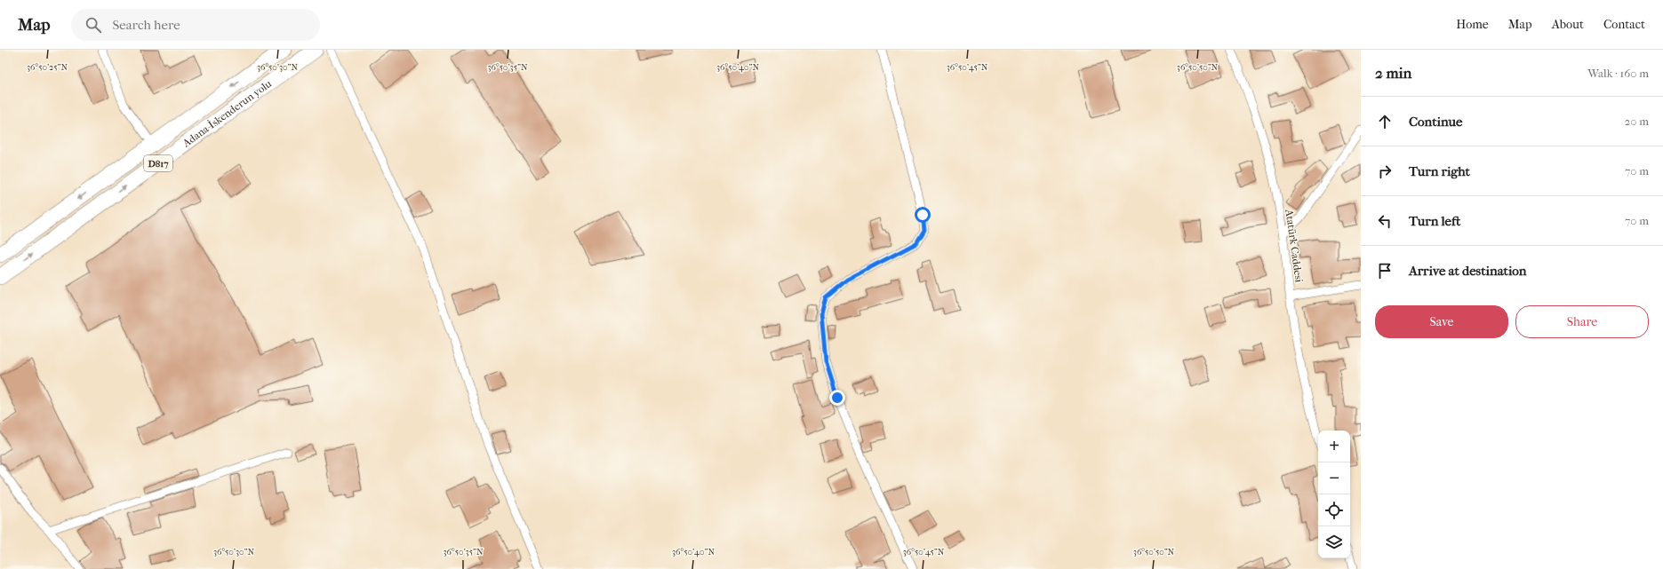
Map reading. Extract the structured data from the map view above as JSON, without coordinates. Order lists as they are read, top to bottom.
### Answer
{
  "streets": {
    "highway": ["Adana-İskenderun yolu", "D817"],
    "street": ["Atatürk Caddesi"]
  },
  "page": {
    "header": "Map",
    "search": "Search here",
    "nav": [
      "Home",
      "Map",
      "About",
      "Contact"
    ],
    "heading": ["2 min", "Walk · 160 m"],
    "list": [
      ["Continue", "20 m"],
      ["Turn right", "70 m"],
      ["Turn left", "70 m"],
      "Arrive at destination"
    ],
    "buttons": ["Save", "Share"],
    "map_buttons": ["+", "−"]
  },
  "coordinates": [
    "36°50'25\"N",
    "36°50'30\"N",
    "36°50'45\"N",
    "36°50'35\"N",
    "36°50'40\"N",
    "36°50'50\"N"
  ]
}
